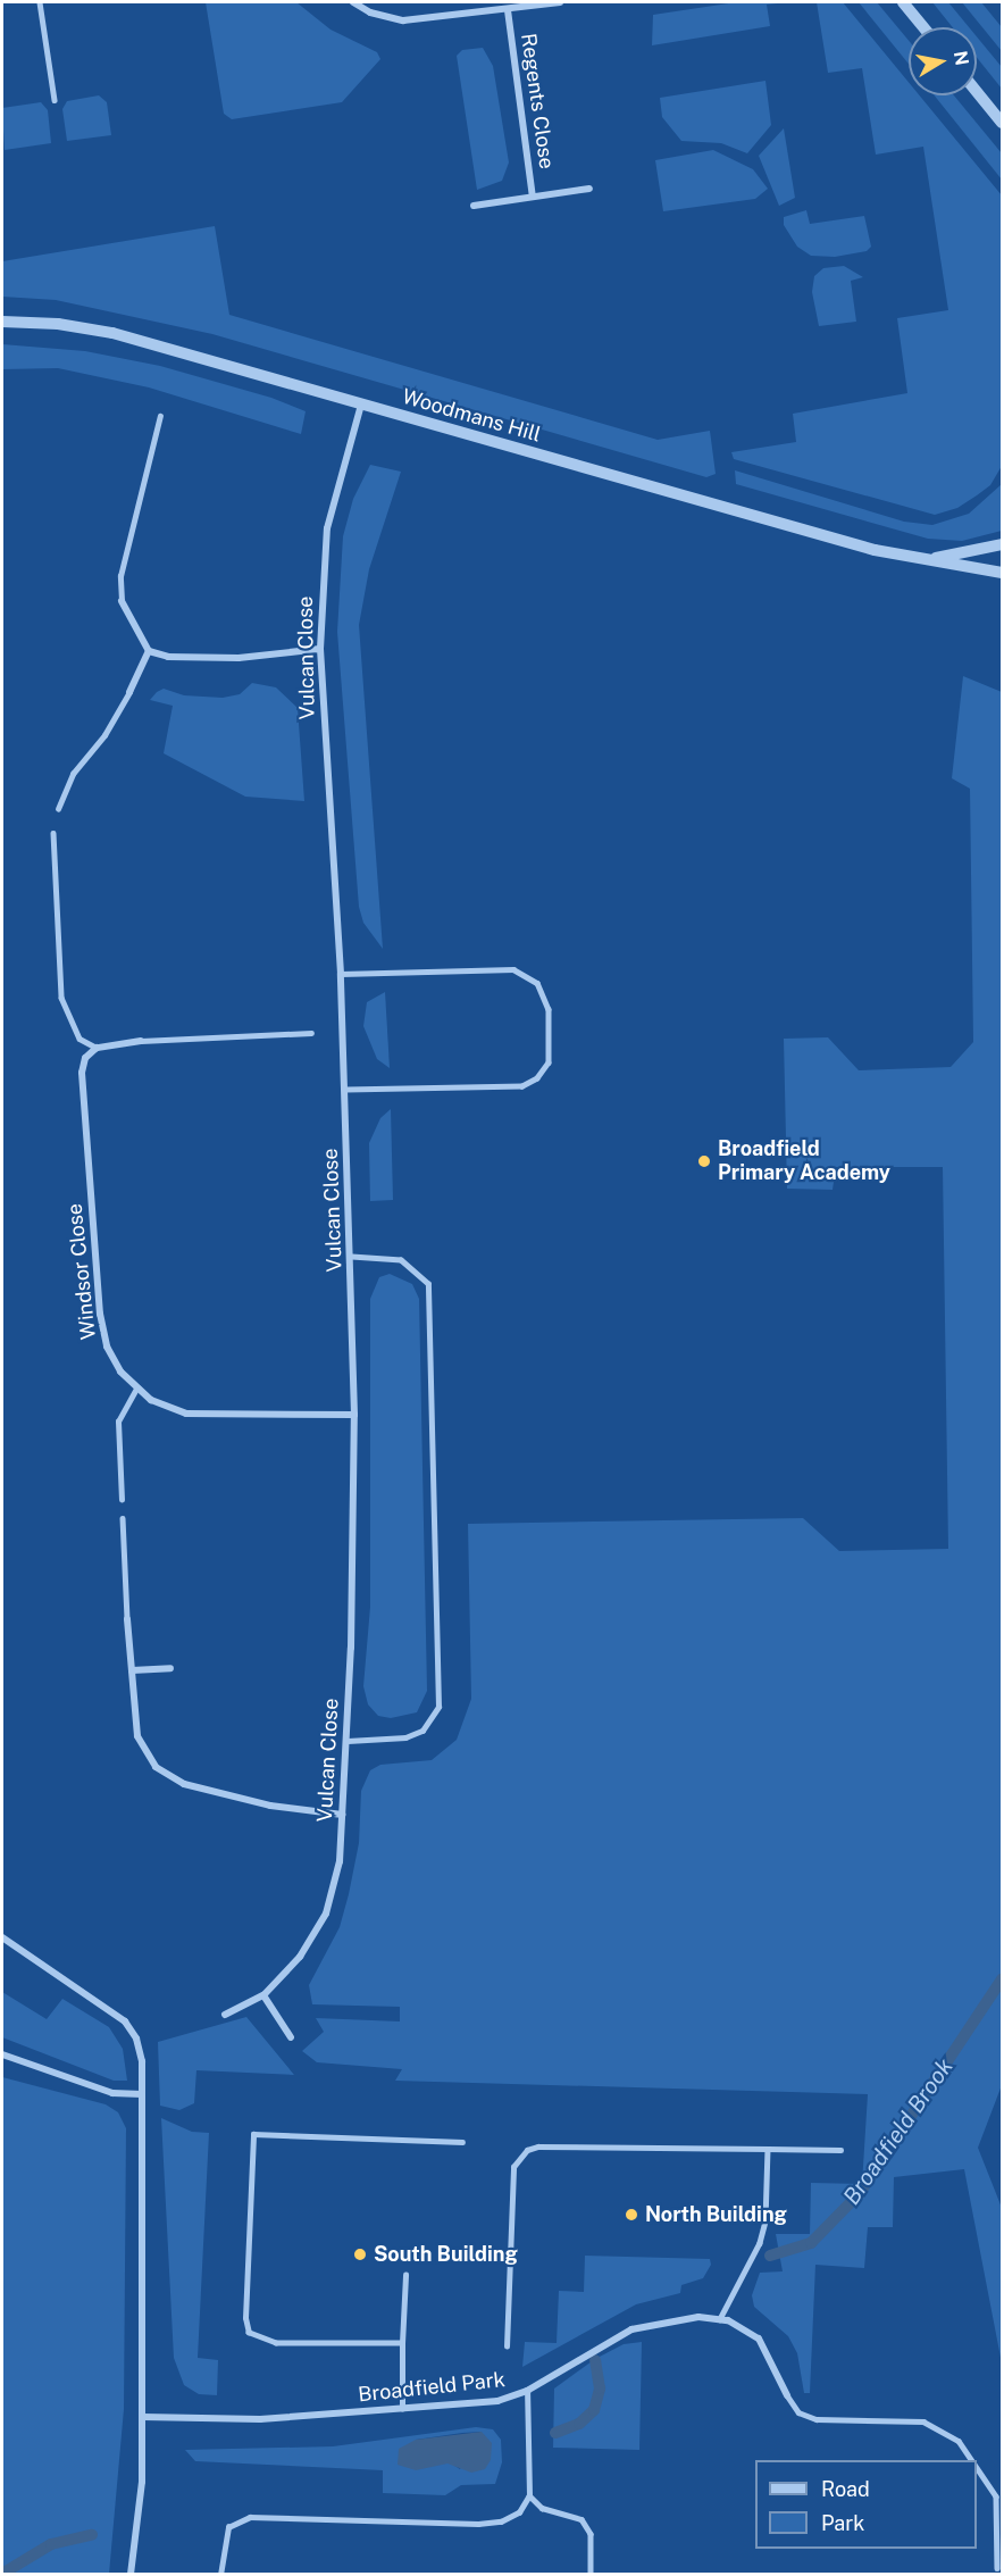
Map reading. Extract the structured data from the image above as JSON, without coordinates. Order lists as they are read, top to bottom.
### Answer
{
  "streets": {
    "street": [
      "Regents Close",
      "Woodmans Hill",
      "Vulcan Close",
      "Windsor Close",
      "Broadfield Park"
    ]
  },
  "crossings": [
    ["Woodmans Hill", "Vulcan Close"],
    ["Vulcan Close", "Windsor Close"]
  ],
  "water": ["Broadfield Brook"],
  "places": ["Broadfield Primary Academy", "North Building", "South Building"],
  "legend": ["Road", "Park"],
  "north": "right"
}
